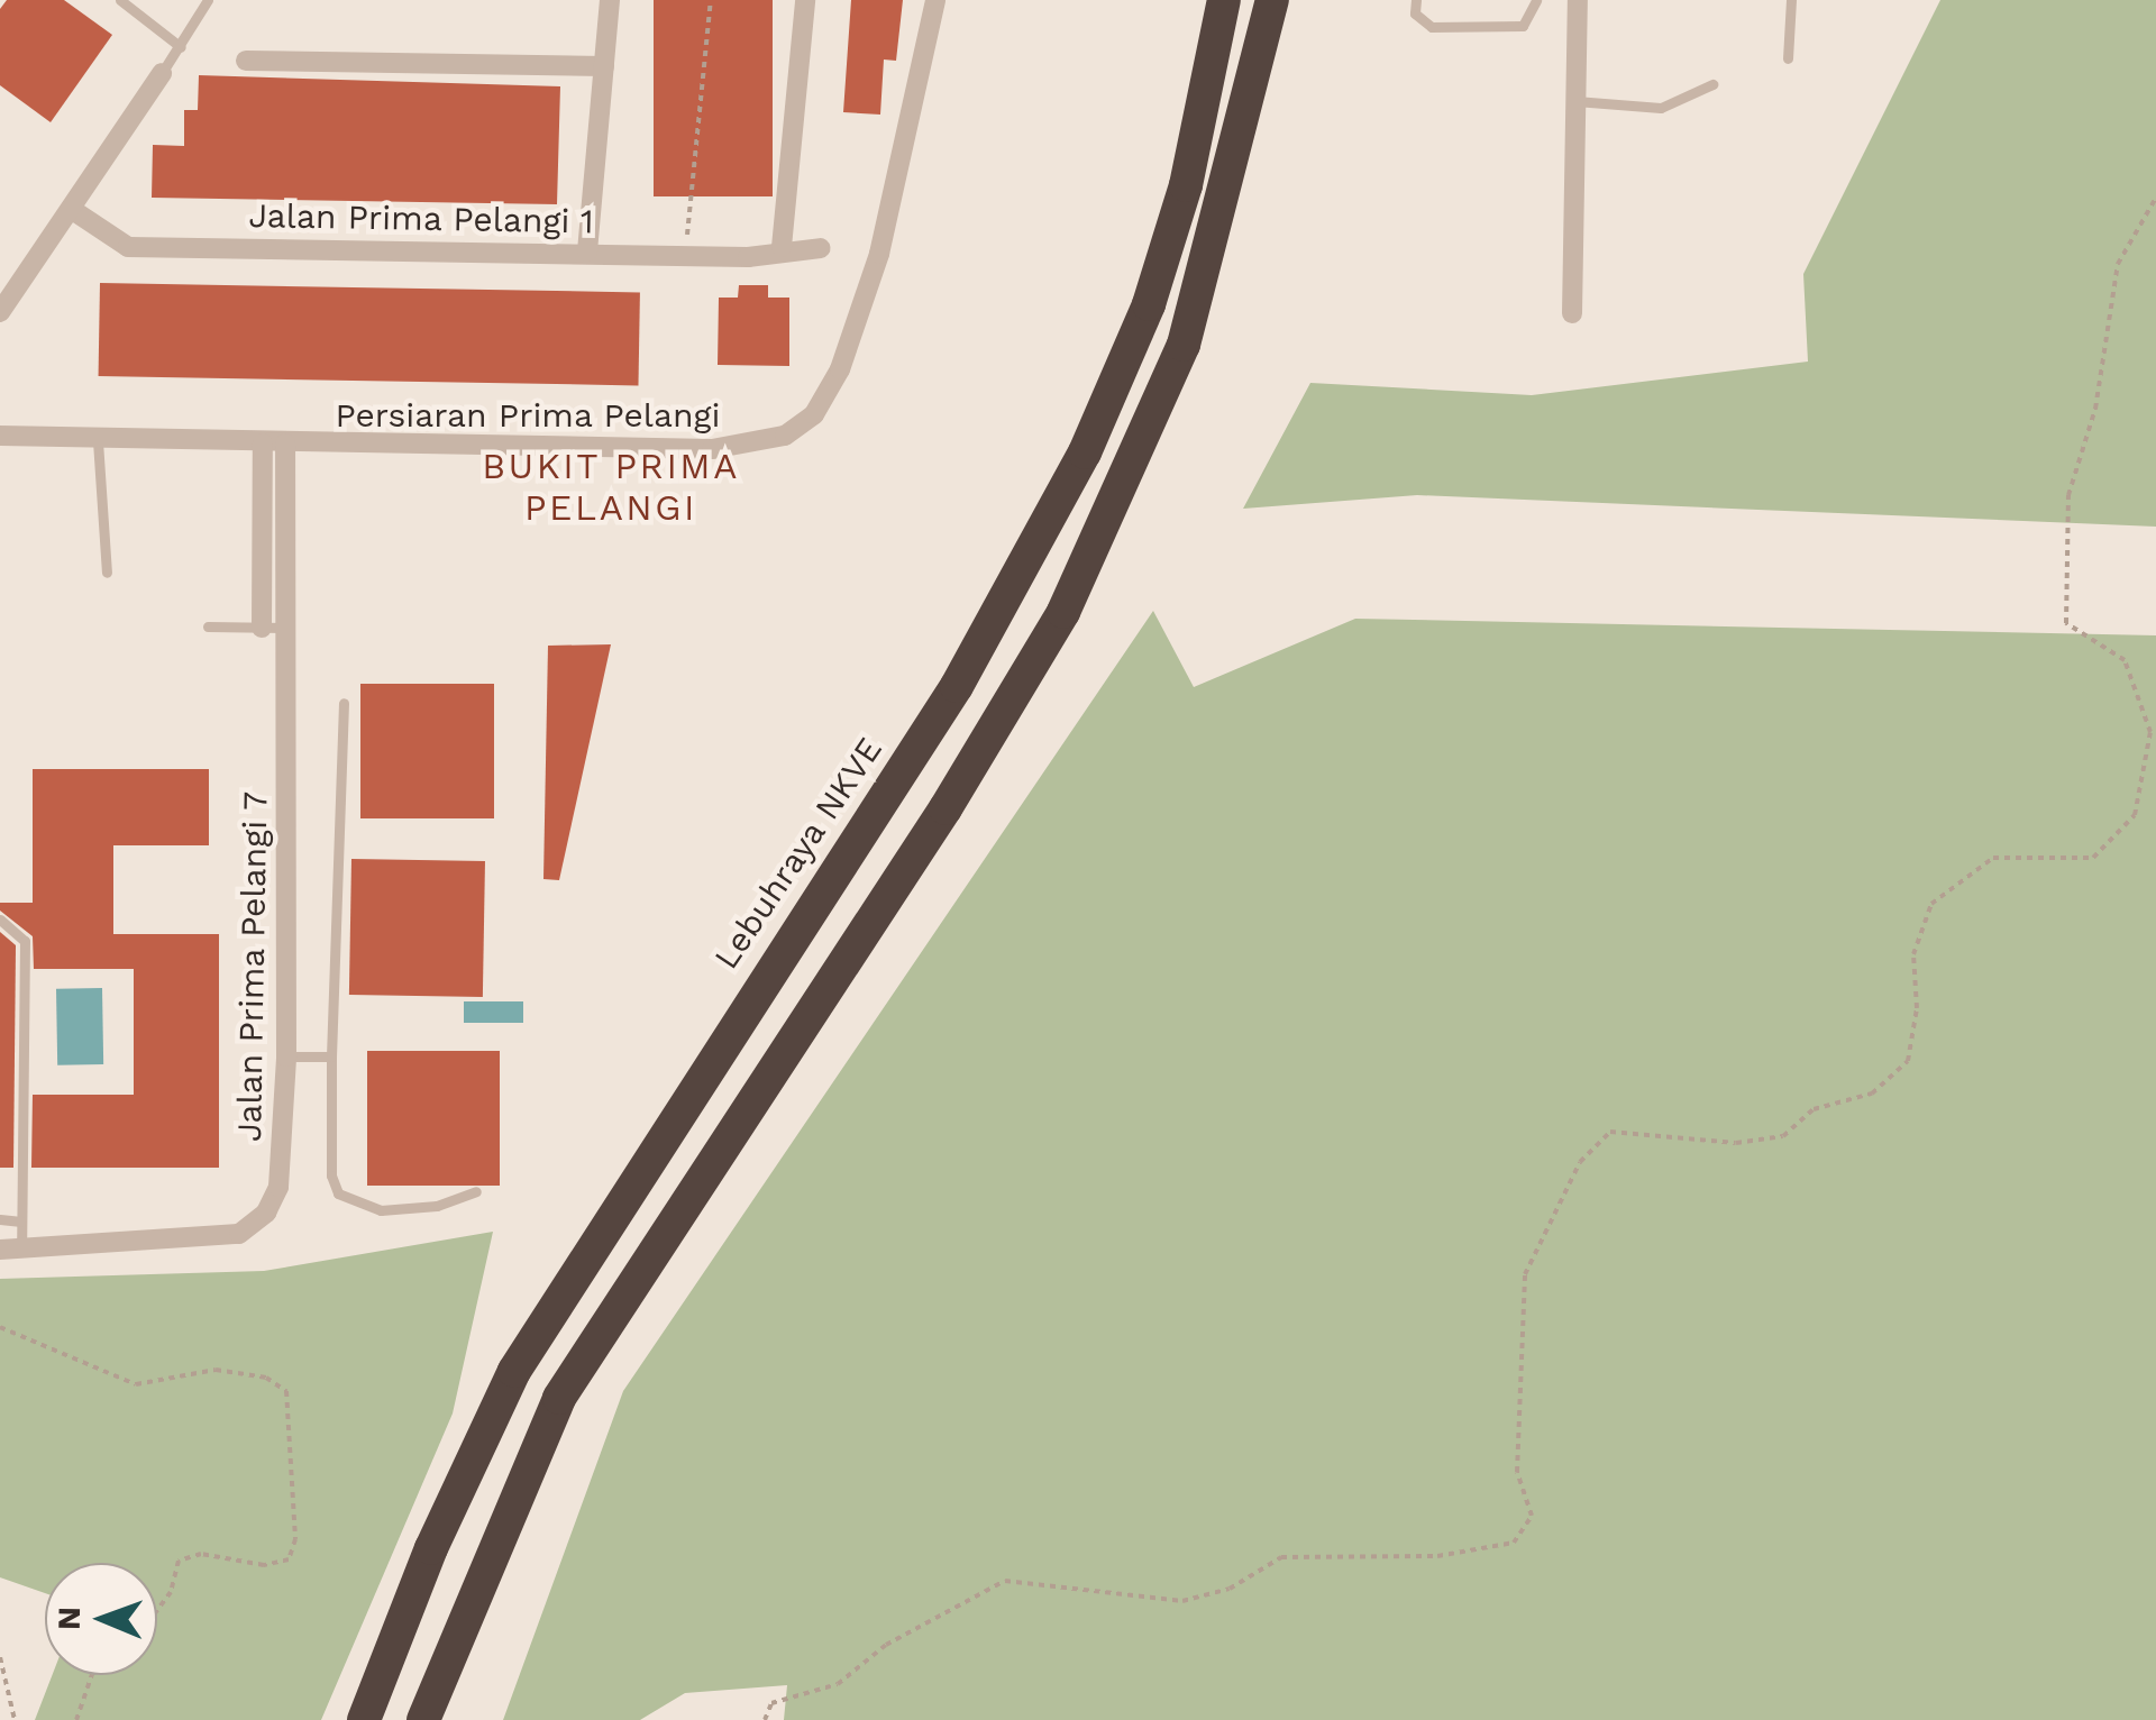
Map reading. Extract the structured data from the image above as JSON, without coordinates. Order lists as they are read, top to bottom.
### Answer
{
  "streets": {
    "highway": ["Lebuhraya NKVE"],
    "street": ["Jalan Prima Pelangi 1", "Persiaran Prima Pelangi", "Jalan Prima Pelangi 7"]
  },
  "crossings": [
    ["Persiaran Prima Pelangi", "Jalan Prima Pelangi 7"]
  ],
  "districts": ["BUKIT PRIMA PELANGI"],
  "north": "left"
}
